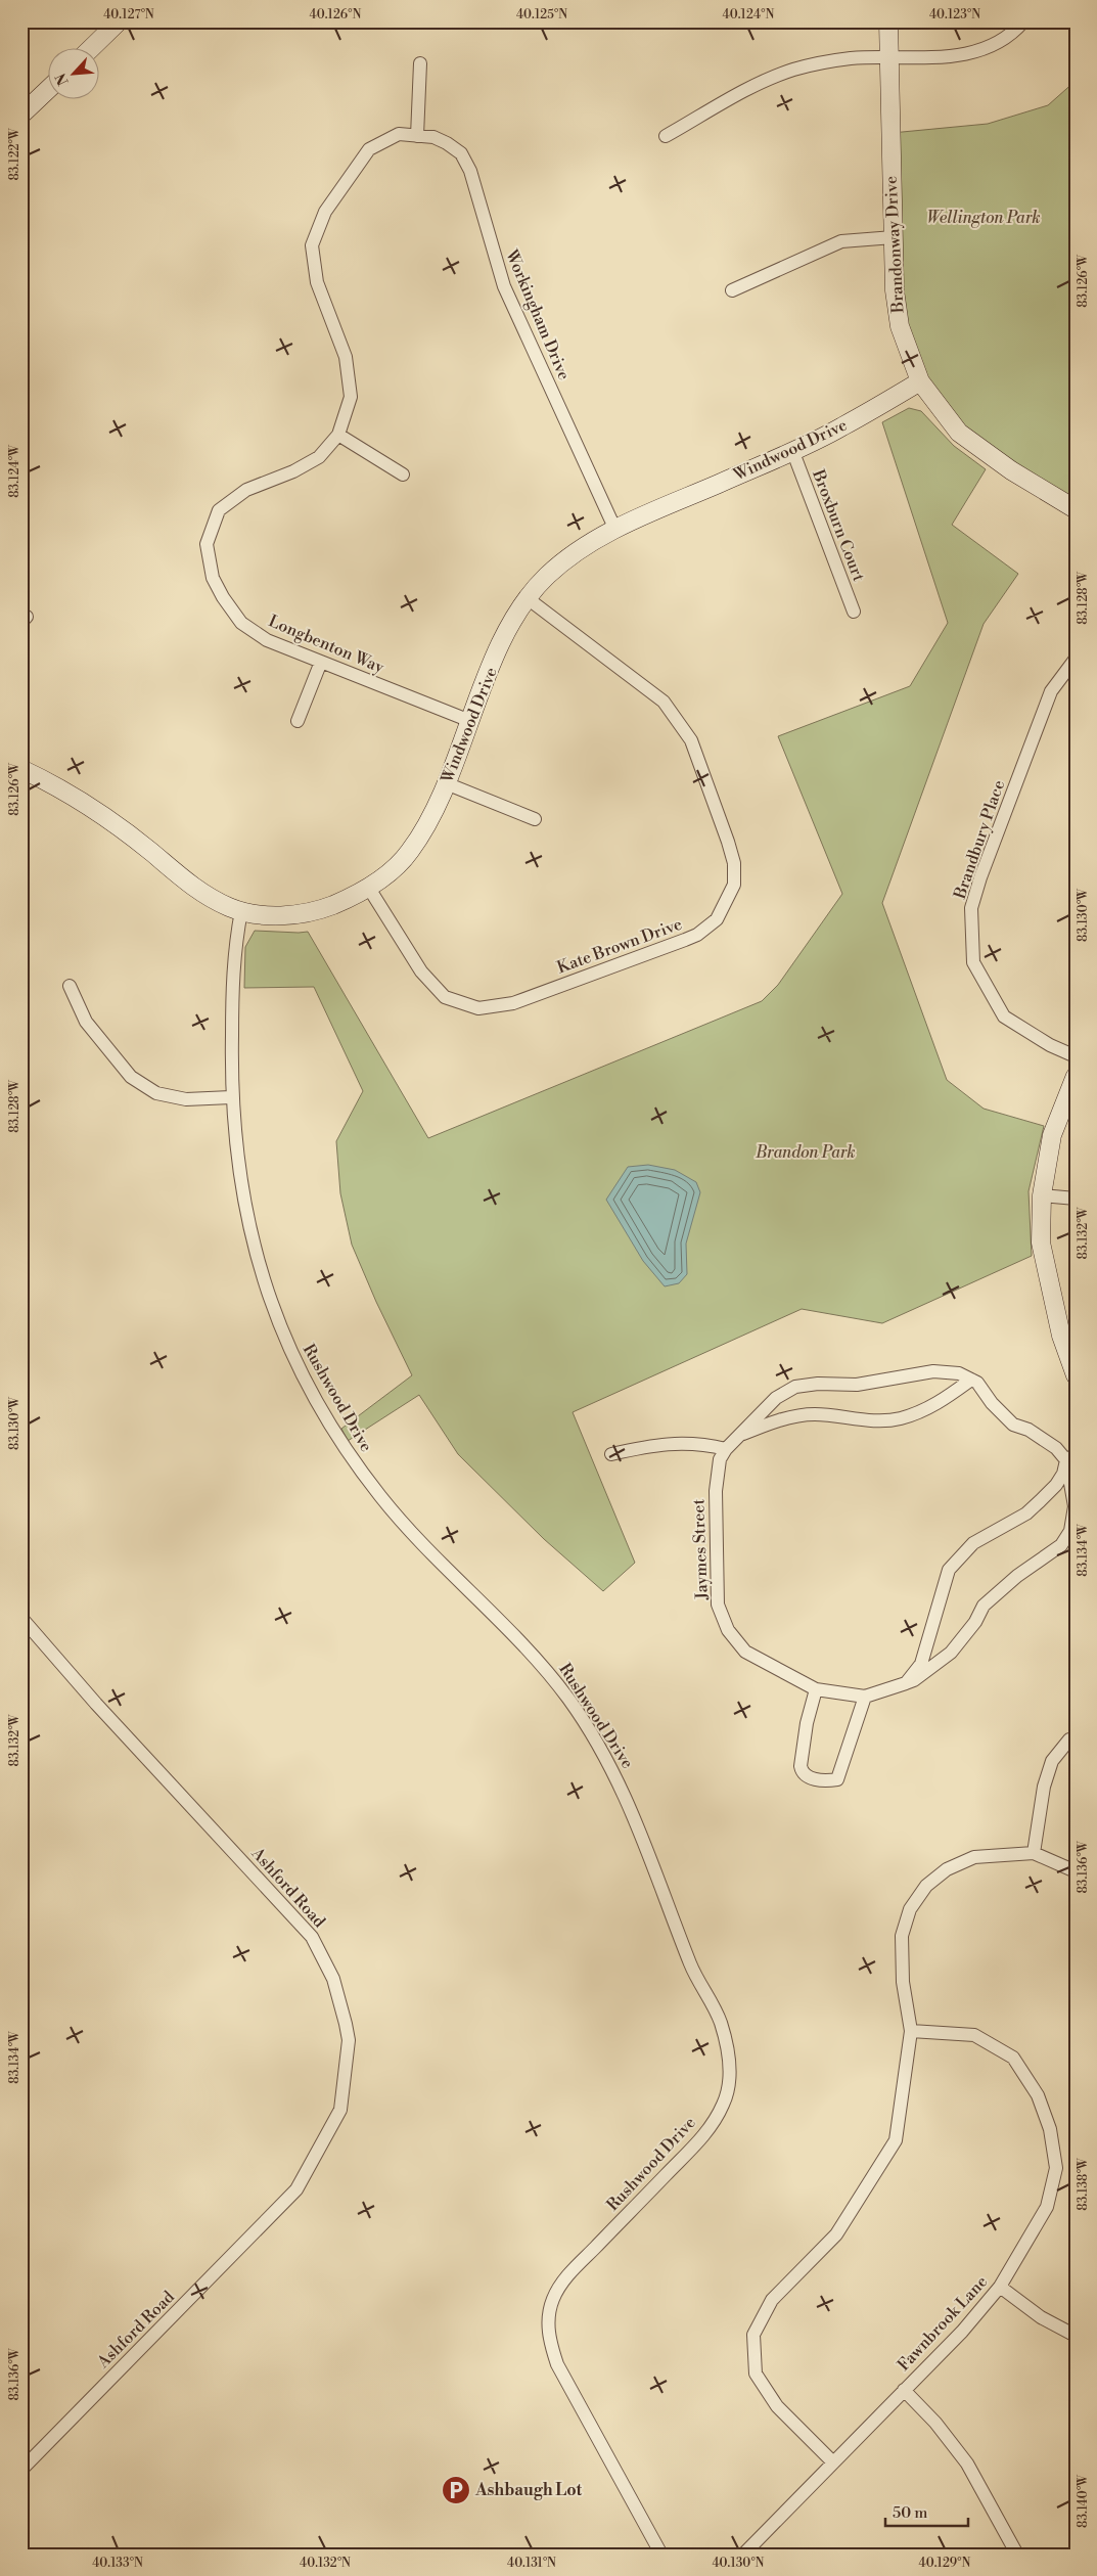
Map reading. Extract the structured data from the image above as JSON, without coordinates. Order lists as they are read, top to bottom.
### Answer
{
  "streets": {
    "street": [
      "Brandonway Drive",
      "Workingham Drive",
      "Windwood Drive",
      "Broxburn Court",
      "Longbenton Way",
      "Brandbury Place",
      "Kate Brown Drive",
      "Rushwood Drive",
      "Jaymes Street",
      "Ashford Road",
      "Fawnbrook Lane"
    ]
  },
  "crossings": [
    ["Brandonway Drive", "Windwood Drive"],
    ["Workingham Drive", "Windwood Drive"],
    ["Workingham Drive", "Longbenton Way"],
    ["Windwood Drive", "Broxburn Court"],
    ["Windwood Drive", "Longbenton Way"],
    ["Windwood Drive", "Kate Brown Drive"],
    ["Windwood Drive", "Rushwood Drive"]
  ],
  "parks": ["Wellington Park", "Brandon Park"],
  "places": {
    "parking": ["Ashbaugh Lot"]
  },
  "scale_bar": "50 m",
  "north": "bottom left",
  "coordinates": [
    "40.127°N",
    "40.126°N",
    "40.125°N",
    "40.124°N",
    "40.123°N",
    "83.122°W",
    "83.126°W",
    "83.124°W",
    "83.128°W",
    "83.130°W",
    "83.132°W",
    "83.134°W",
    "83.136°W",
    "83.138°W",
    "83.140°W",
    "40.133°N",
    "40.132°N",
    "40.131°N",
    "40.130°N",
    "40.129°N"
  ]
}
